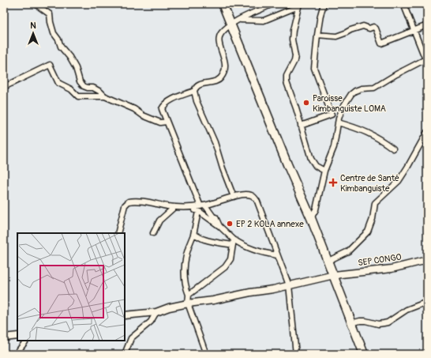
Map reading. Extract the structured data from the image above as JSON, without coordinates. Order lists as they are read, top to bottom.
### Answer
{
  "streets": {
    "street": ["SEP CONGO"]
  },
  "places": {
    "other": ["Paroisse Kimbanguiste LOMA", "EP 2 KOLA annexe"],
    "health": ["Centre de Santé Kimbanguiste"]
  },
  "north": "top"
}
